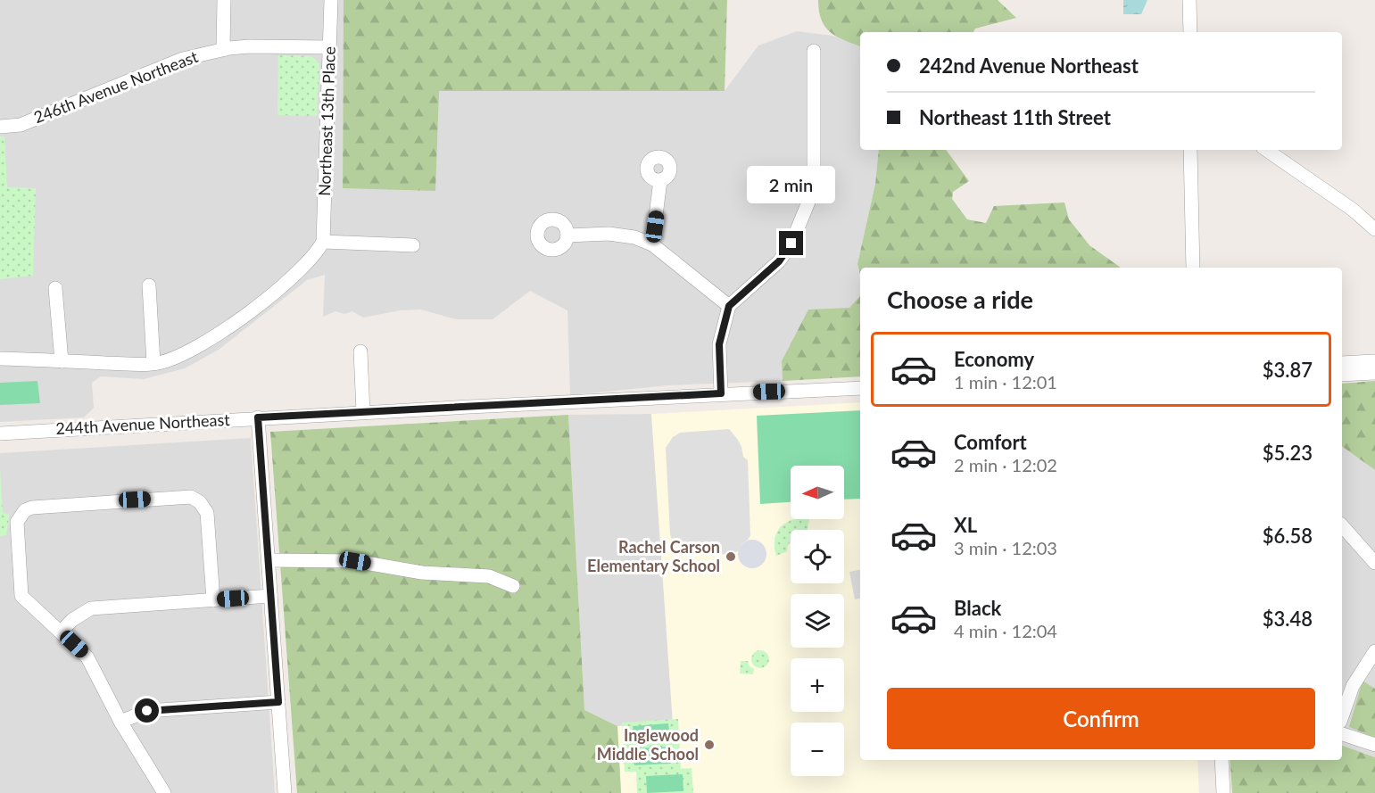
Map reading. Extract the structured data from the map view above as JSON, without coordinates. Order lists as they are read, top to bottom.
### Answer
{
  "streets": {
    "street": ["246th Avenue Northeast", "Northeast 13th Place", "244th Avenue Northeast"]
  },
  "crossings": [
    ["246th Avenue Northeast", "Northeast 13th Place"]
  ],
  "places": ["Rachel Carson Elementary School", "Inglewood Middle School"],
  "north": "left",
  "page": {
    "banner": ["242nd Avenue Northeast", "Northeast 11th Street"],
    "bubble": "2 min",
    "heading": "Choose a ride",
    "list": [
      {
        "name": "Economy",
        "note": "1 min · 12:01",
        "value": "$3.87"
      },
      {
        "name": "Comfort",
        "note": "2 min · 12:02",
        "value": "$5.23"
      },
      {
        "name": "XL",
        "note": "3 min · 12:03",
        "value": "$6.58"
      },
      {
        "name": "Black",
        "note": "4 min · 12:04",
        "value": "$3.48"
      }
    ],
    "map_buttons": ["+", "−"],
    "buttons": "Confirm"
  }
}
